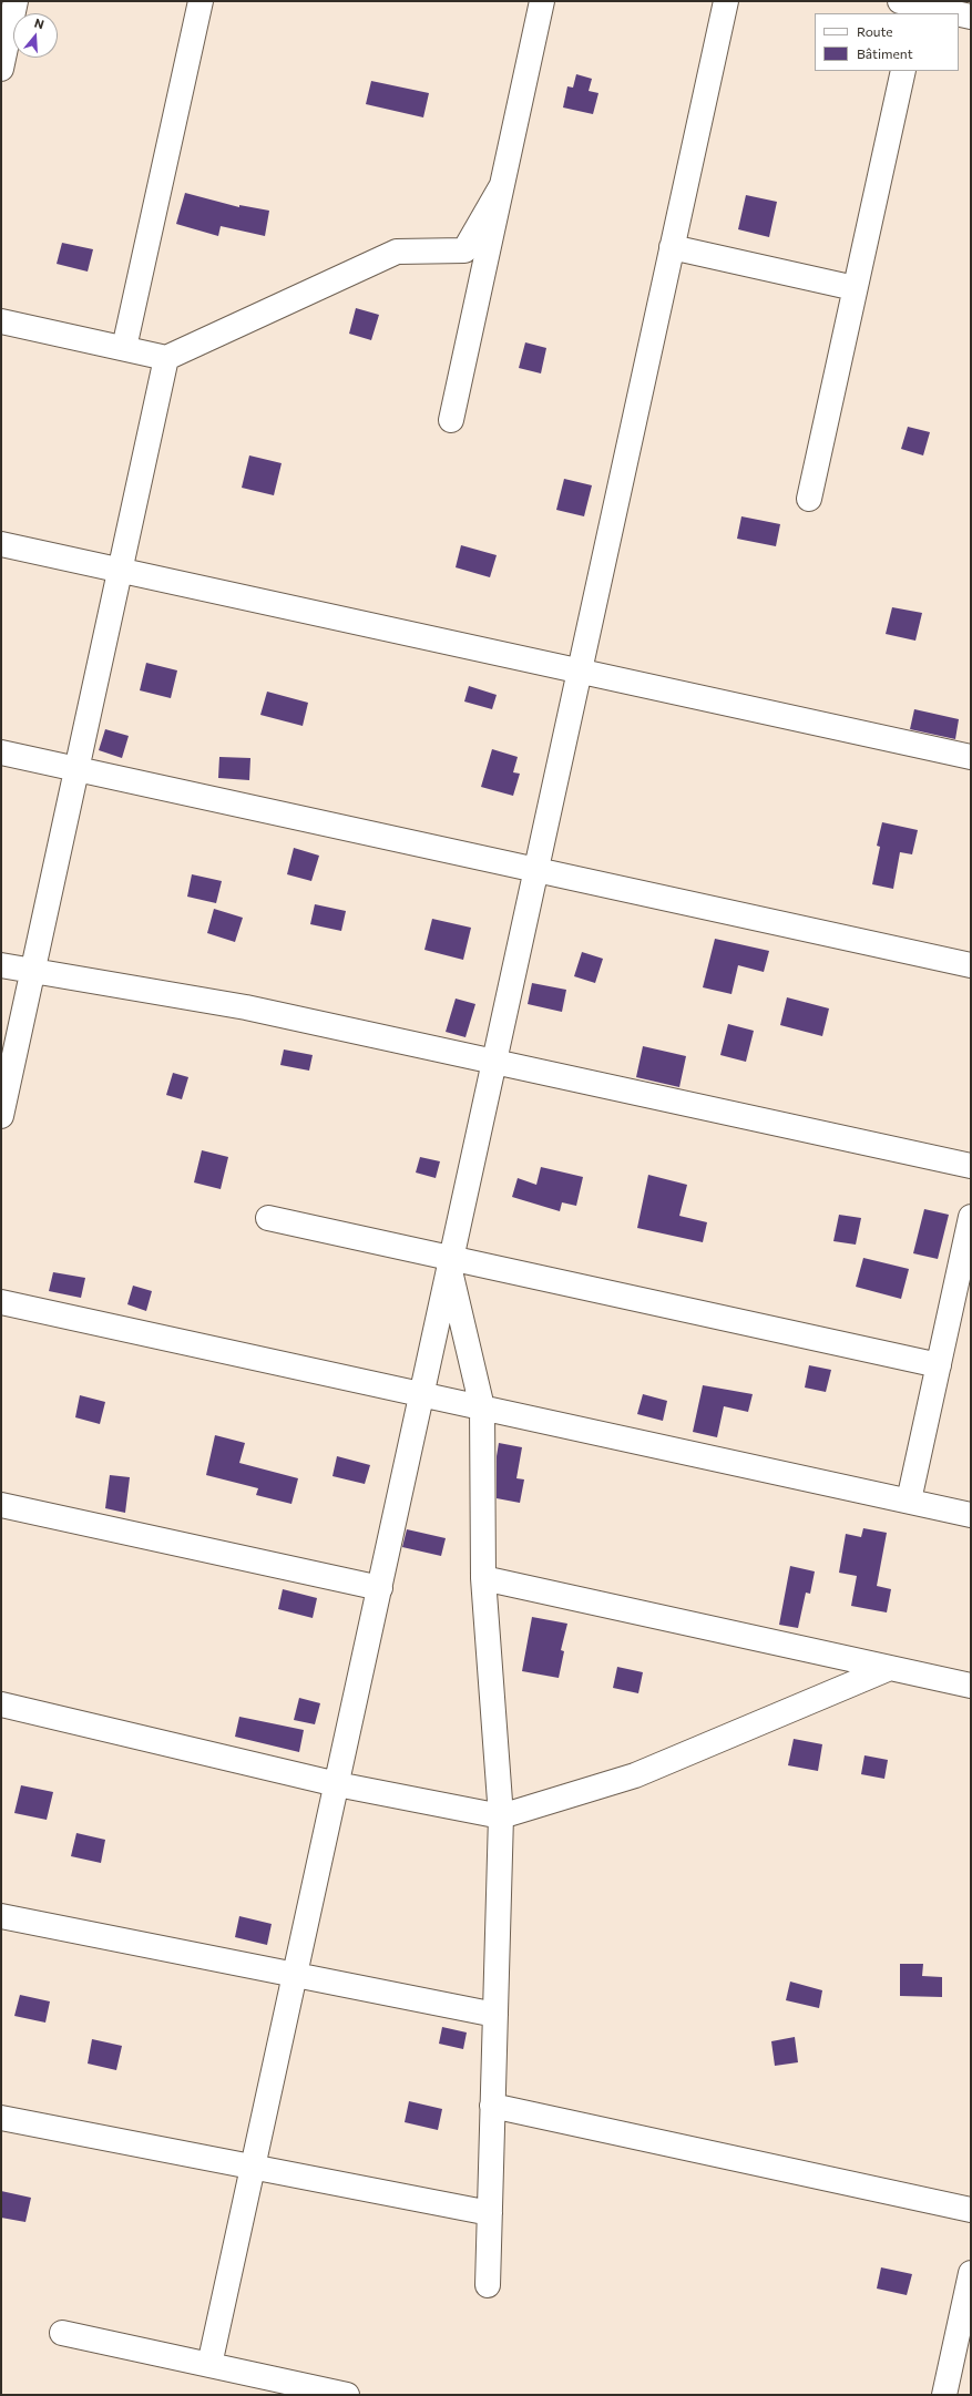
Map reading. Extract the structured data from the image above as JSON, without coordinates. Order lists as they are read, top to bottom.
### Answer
{
  "legend": ["Route", "Bâtiment"],
  "north": "top"
}
